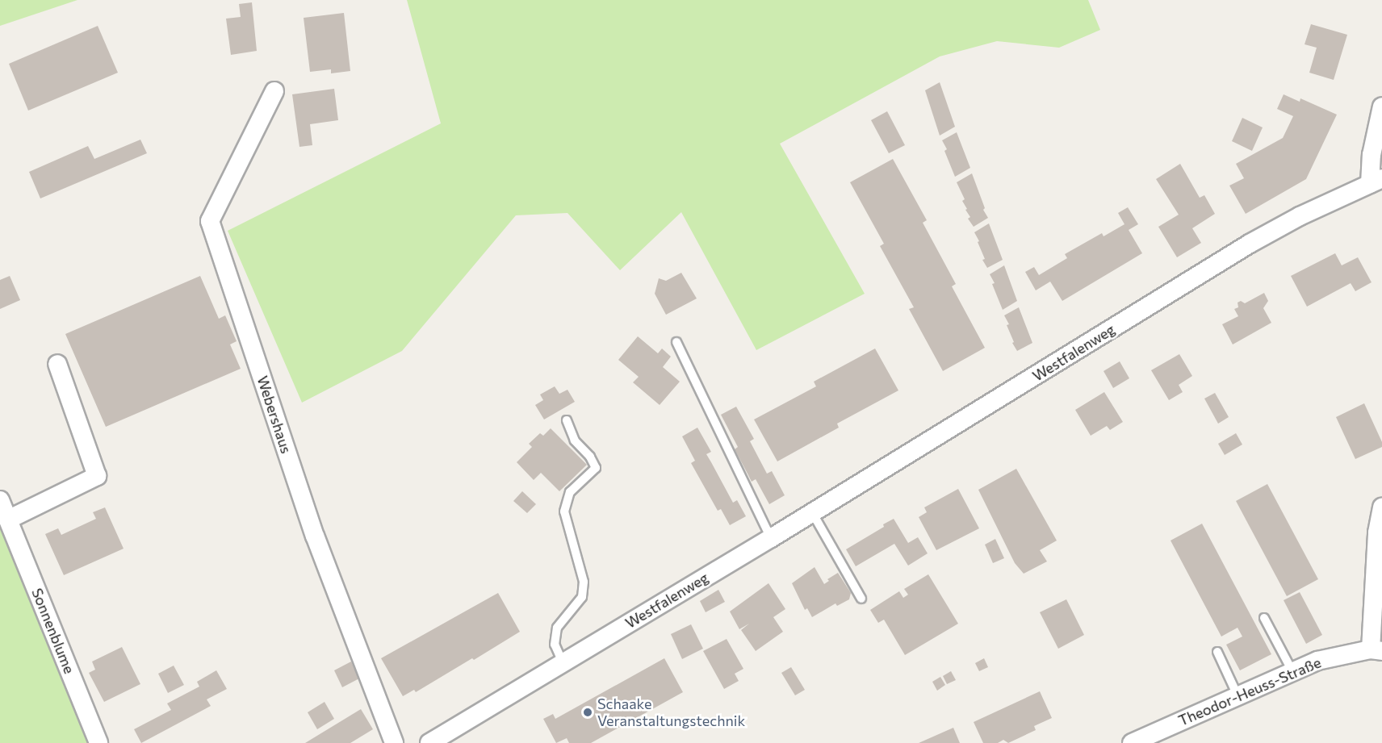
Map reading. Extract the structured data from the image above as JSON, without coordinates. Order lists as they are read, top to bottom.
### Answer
{
  "streets": {
    "street": [
      "Westfalenweg",
      "Webershaus",
      "Sonnenblume",
      "Theodor-Heuss-Straße"
    ]
  },
  "places": ["Schaake Veranstaltungstechnik"]
}
